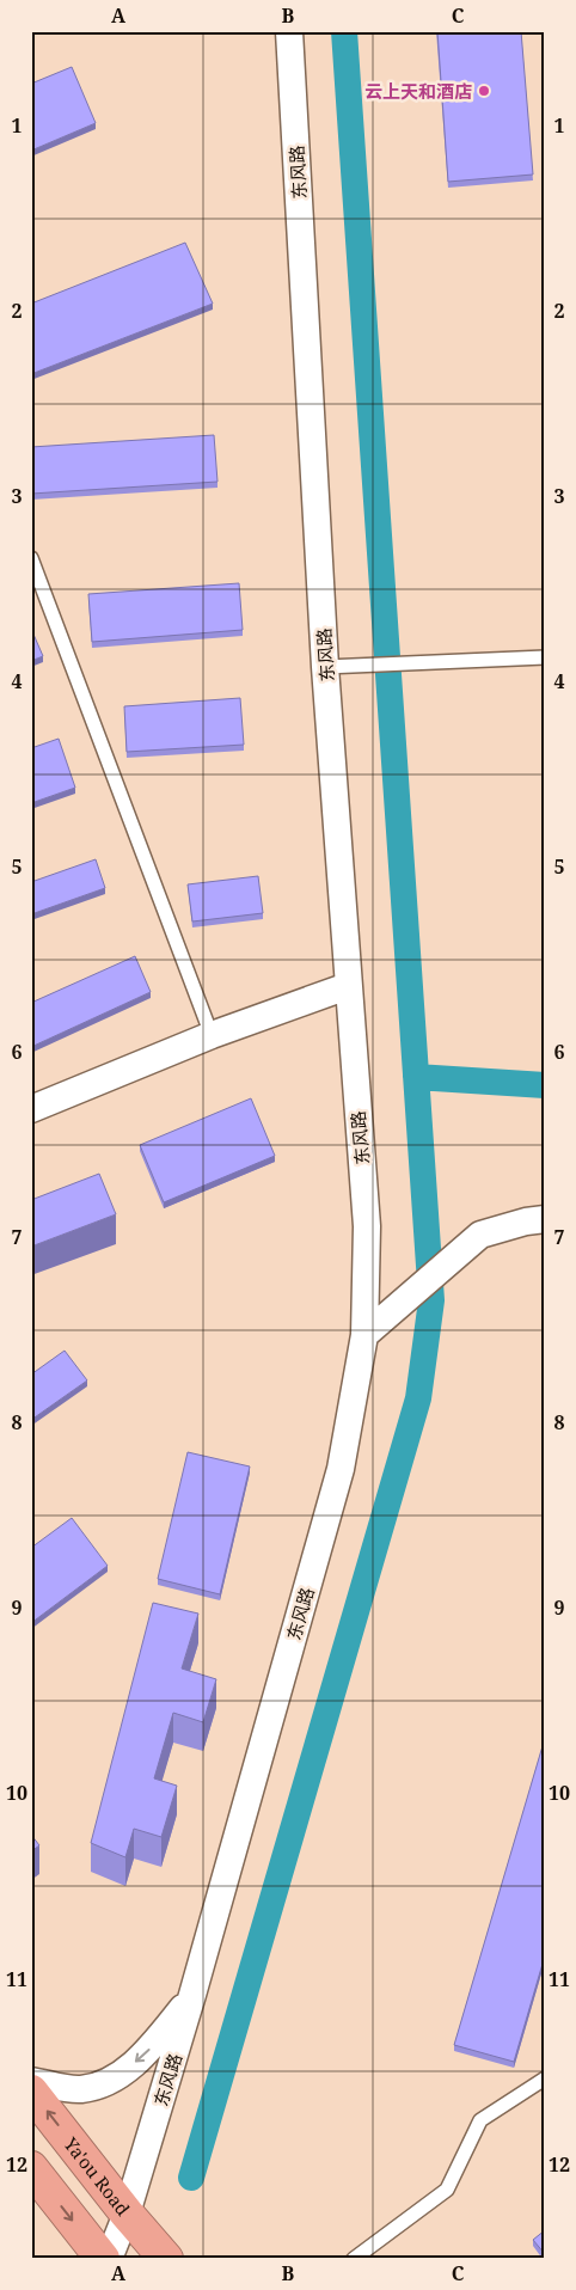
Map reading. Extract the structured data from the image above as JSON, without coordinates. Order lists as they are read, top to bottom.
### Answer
{
  "streets": {
    "highway": ["Ya'ou Road"],
    "street": ["东风路"]
  },
  "crossings": [
    ["东风路", "Ya'ou Road"]
  ],
  "places": ["云上天和酒店"],
  "grid": {
    "columns": ["A", "B", "C"],
    "rows": [
      "1",
      "2",
      "3",
      "4",
      "5",
      "6",
      "7",
      "8",
      "9",
      "10",
      "11",
      "12"
    ]
  }
}
